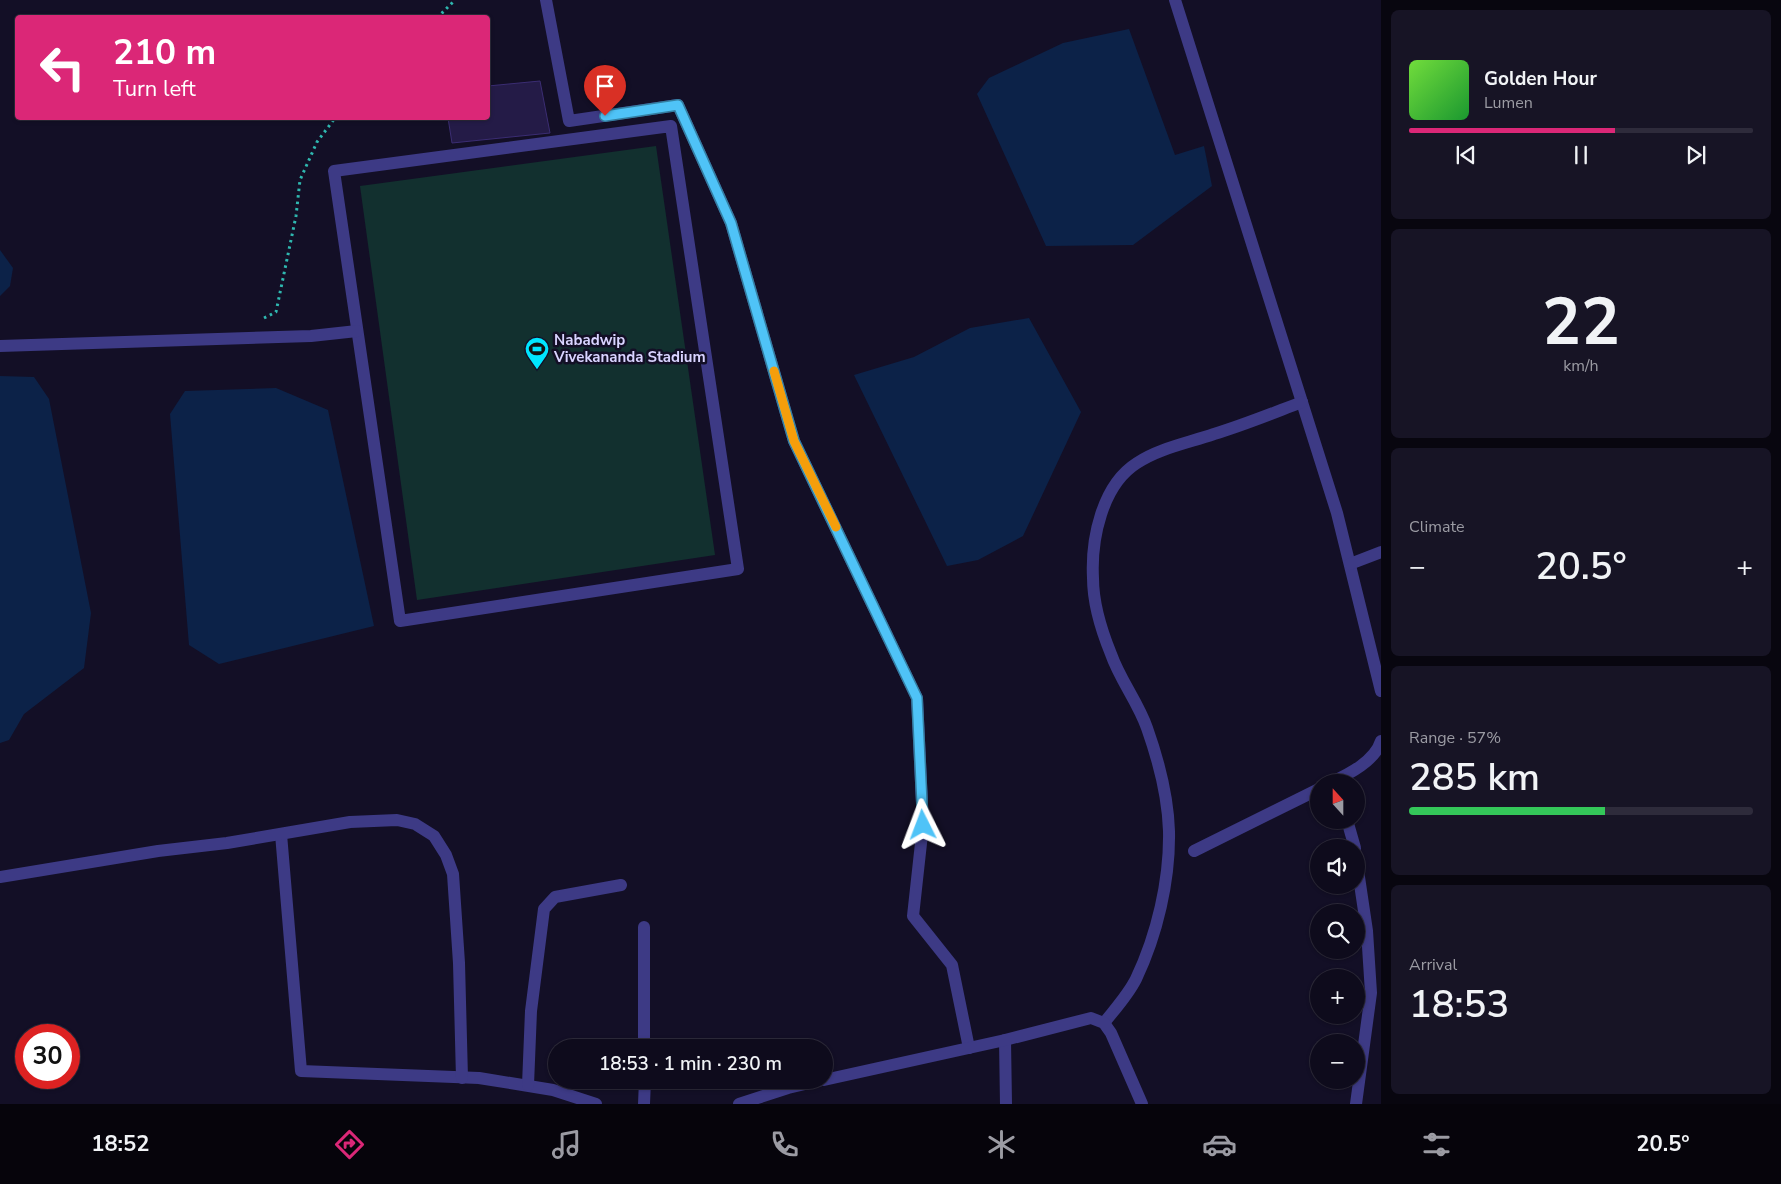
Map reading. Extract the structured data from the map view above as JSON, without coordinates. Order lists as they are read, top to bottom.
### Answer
{
  "places": {
    "sports": ["Nabadwip Vivekananda Stadium"]
  },
  "north": "top",
  "page": {
    "turn": ["210 m", "Turn left"],
    "song": ["Golden Hour", "Lumen"],
    "tile": [
      ["22", "km/h"],
      "Climate",
      ["Range · 57%", "285 km"],
      ["Arrival", "18:53"]
    ],
    "heat": ["−", "20.5°", "+"],
    "map_buttons": ["+", "−"],
    "limit": "30",
    "trip": "18:53 · 1 min · 230 m",
    "tabs": ["18:52", "20.5°"]
  }
}
